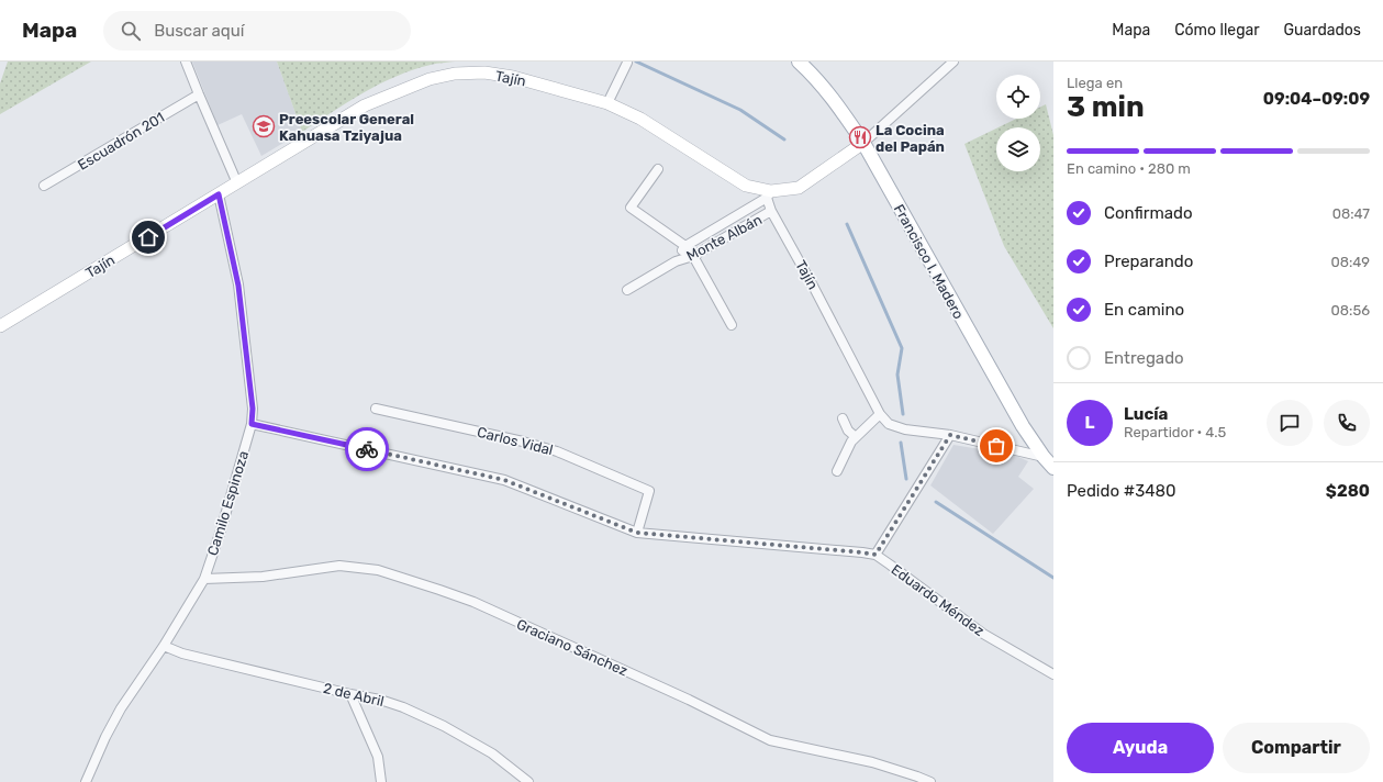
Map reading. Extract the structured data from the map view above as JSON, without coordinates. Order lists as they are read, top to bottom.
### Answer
{
  "streets": {
    "main road": ["Tajín", "Monte Albán", "Francisco I. Madero"],
    "street": [
      "Escuadrón 201",
      "Carlos Vidal",
      "Camilo Espinoza",
      "Eduardo Méndez",
      "Graciano Sánchez",
      "2 de Abril"
    ]
  },
  "crossings": [
    ["Tajín", "Monte Albán"],
    ["Tajín", "Camilo Espinoza"],
    ["Monte Albán", "Francisco I. Madero"],
    ["Carlos Vidal", "Eduardo Méndez"],
    ["Camilo Espinoza", "Eduardo Méndez"],
    ["Camilo Espinoza", "Graciano Sánchez"],
    ["Camilo Espinoza", "2 de Abril"]
  ],
  "places": {
    "school or university": ["Preescolar General Kahuasa Tziyajua"],
    "restaurant": ["La Cocina del Papán"]
  },
  "page": {
    "header": "Mapa",
    "search": "Buscar aquí",
    "nav": ["Mapa", "Cómo llegar", "Guardados"],
    "heading": ["3 min", "Llega en", "09:04–09:09"],
    "panel": [
      "Lucía",
      "Repartidor · 4.5",
      "Pedido #3480",
      "$280"
    ],
    "bar": "En camino · 280 m",
    "list": [
      ["Confirmado", "08:47"],
      ["Preparando", "08:49"],
      ["En camino", "08:56"],
      "Entregado"
    ],
    "round": "L",
    "buttons": ["Ayuda", "Compartir"]
  }
}
